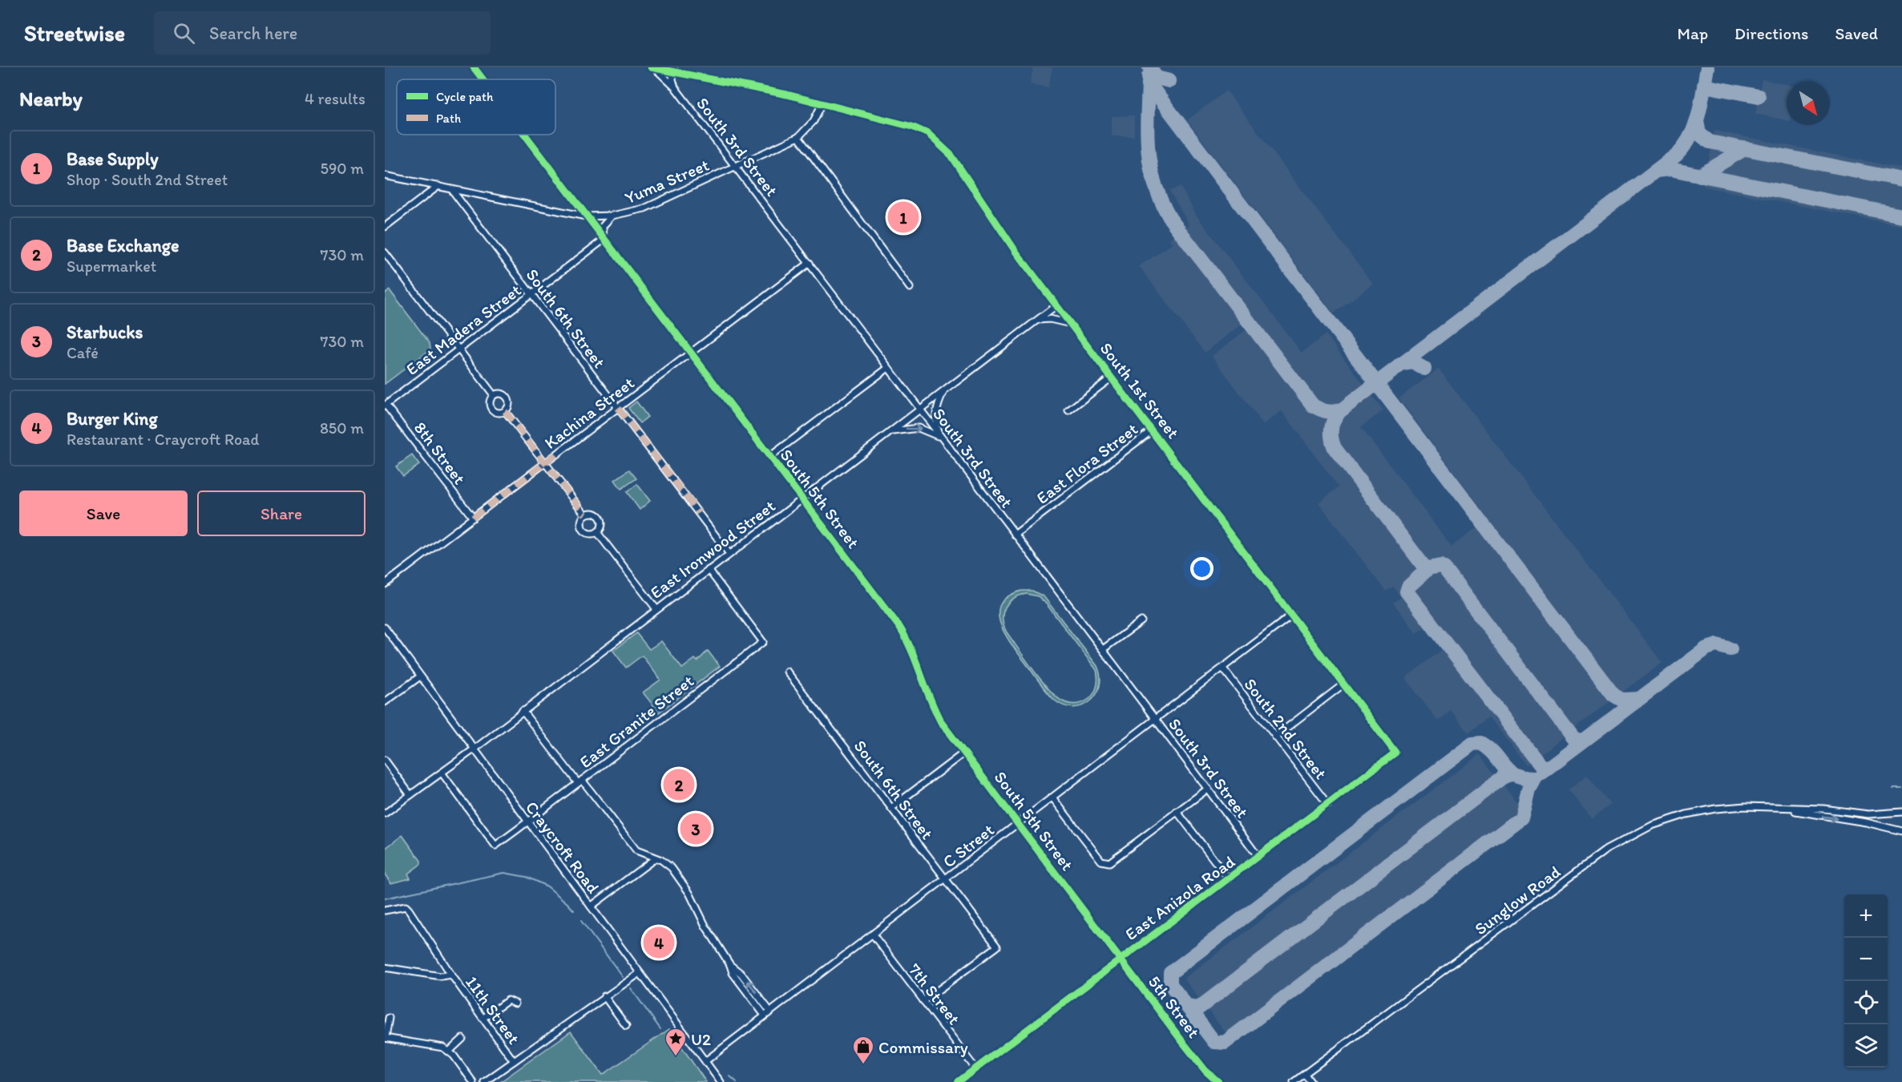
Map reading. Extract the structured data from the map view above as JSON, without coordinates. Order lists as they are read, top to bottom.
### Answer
{
  "streets": {
    "street": [
      "South 3rd Street",
      "Yuma Street",
      "South 6th Street",
      "East Madera Street",
      "South 1st Street",
      "Kachina Street",
      "8th Street",
      "East Flora Street",
      "South 5th Street",
      "East Ironwood Street",
      "East Granite Street",
      "South 2nd Street",
      "C Street",
      "Craycroft Road",
      "East Anizola Road",
      "Sunglow Road",
      "7th Street",
      "5th Street",
      "11th Street"
    ]
  },
  "crossings": [
    ["South 3rd Street", "Yuma Street"],
    ["South 3rd Street", "South 1st Street"],
    ["South 3rd Street", "Kachina Street"],
    ["South 3rd Street", "East Flora Street"],
    ["South 3rd Street", "East Ironwood Street"],
    ["South 3rd Street", "C Street"],
    ["South 3rd Street", "East Anizola Road"],
    ["Yuma Street", "South 6th Street"],
    ["Yuma Street", "South 1st Street"],
    ["Yuma Street", "South 5th Street"],
    ["South 6th Street", "East Madera Street"],
    ["South 6th Street", "Kachina Street"],
    ["South 6th Street", "East Ironwood Street"],
    ["South 6th Street", "C Street"],
    ["South 6th Street", "7th Street"],
    ["East Madera Street", "8th Street"],
    ["East Madera Street", "South 5th Street"],
    ["South 1st Street", "East Flora Street"],
    ["South 1st Street", "East Ironwood Street"],
    ["South 1st Street", "C Street"],
    ["South 1st Street", "East Anizola Road"],
    ["Kachina Street", "8th Street"],
    ["Kachina Street", "South 5th Street"],
    ["South 5th Street", "East Ironwood Street"],
    ["South 5th Street", "C Street"],
    ["South 5th Street", "East Anizola Road"],
    ["South 5th Street", "5th Street"],
    ["East Ironwood Street", "East Granite Street"],
    ["East Ironwood Street", "Craycroft Road"],
    ["East Granite Street", "Craycroft Road"],
    ["South 2nd Street", "C Street"],
    ["South 2nd Street", "East Anizola Road"],
    ["C Street", "Craycroft Road"],
    ["C Street", "7th Street"],
    ["East Anizola Road", "7th Street"],
    ["East Anizola Road", "5th Street"]
  ],
  "places": {
    "place": ["U2"],
    "shop": ["Commissary"]
  },
  "legend": ["Cycle path", "Path"],
  "north": "bottom right",
  "page": {
    "header": "Streetwise",
    "search": "Search here",
    "nav": ["Map", "Directions", "Saved"],
    "heading": ["Nearby", "4 results"],
    "list": [
      {
        "mark": "1",
        "name": "Base Supply",
        "note": "Shop · South 2nd Street",
        "value": "590 m"
      },
      {
        "mark": "2",
        "name": "Base Exchange",
        "note": "Supermarket",
        "value": "730 m"
      },
      {
        "mark": "3",
        "name": "Starbucks",
        "note": "Café",
        "value": "730 m"
      },
      {
        "mark": "4",
        "name": "Burger King",
        "note": "Restaurant · Craycroft Road",
        "value": "850 m"
      }
    ],
    "pins": [
      "1",
      "2",
      "3",
      "4"
    ],
    "buttons": ["Save", "Share"],
    "map_buttons": ["+", "−"]
  }
}
